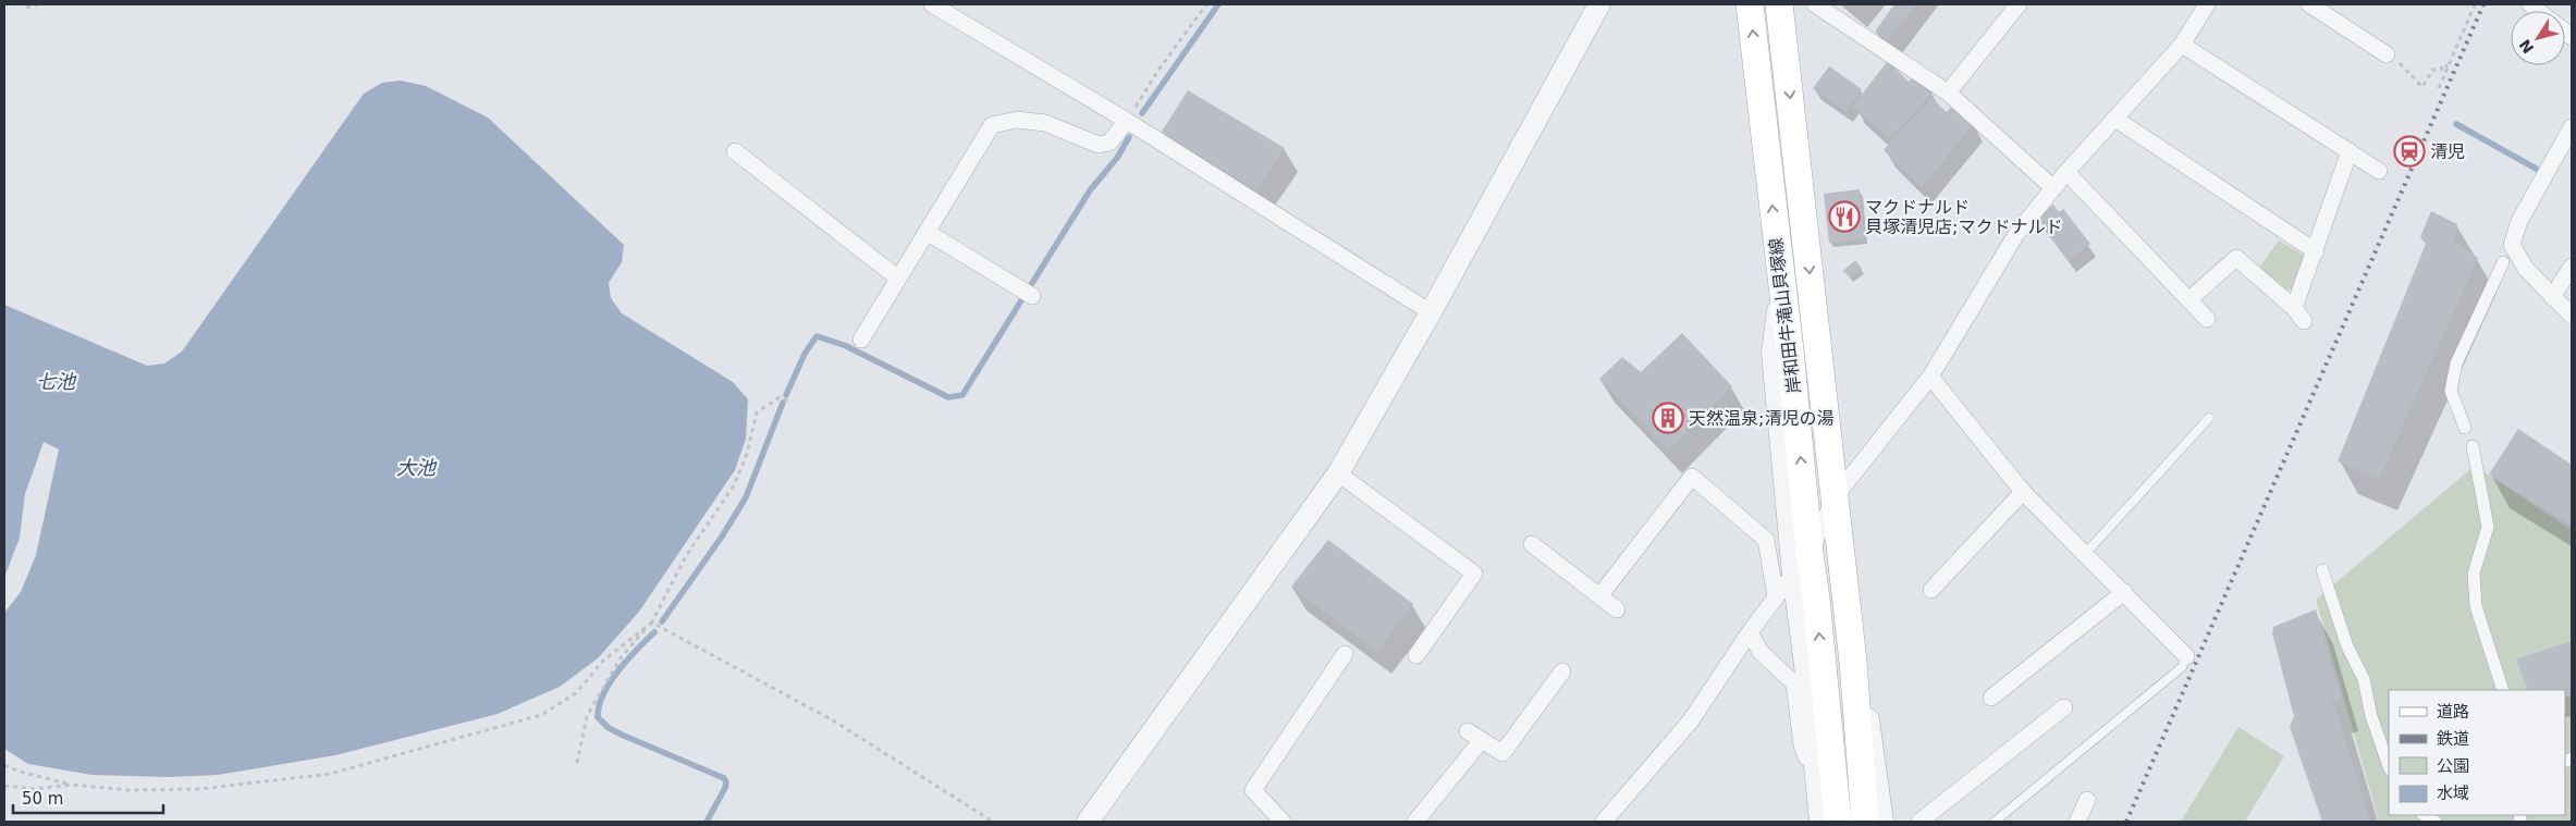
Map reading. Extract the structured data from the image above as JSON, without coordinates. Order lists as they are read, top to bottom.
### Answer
{
  "streets": {
    "main road": ["岸和田牛滝山貝塚線"]
  },
  "water": ["七池", "大池"],
  "places": {
    "station": ["清児"],
    "restaurant": ["マクドナルド 貝塚清児店;マクドナルド"],
    "building": ["天然温泉;清児の湯"]
  },
  "legend": [
    "道路",
    "鉄道",
    "公園",
    "水域"
  ],
  "scale_bar": "50 m",
  "north": "bottom left"
}
